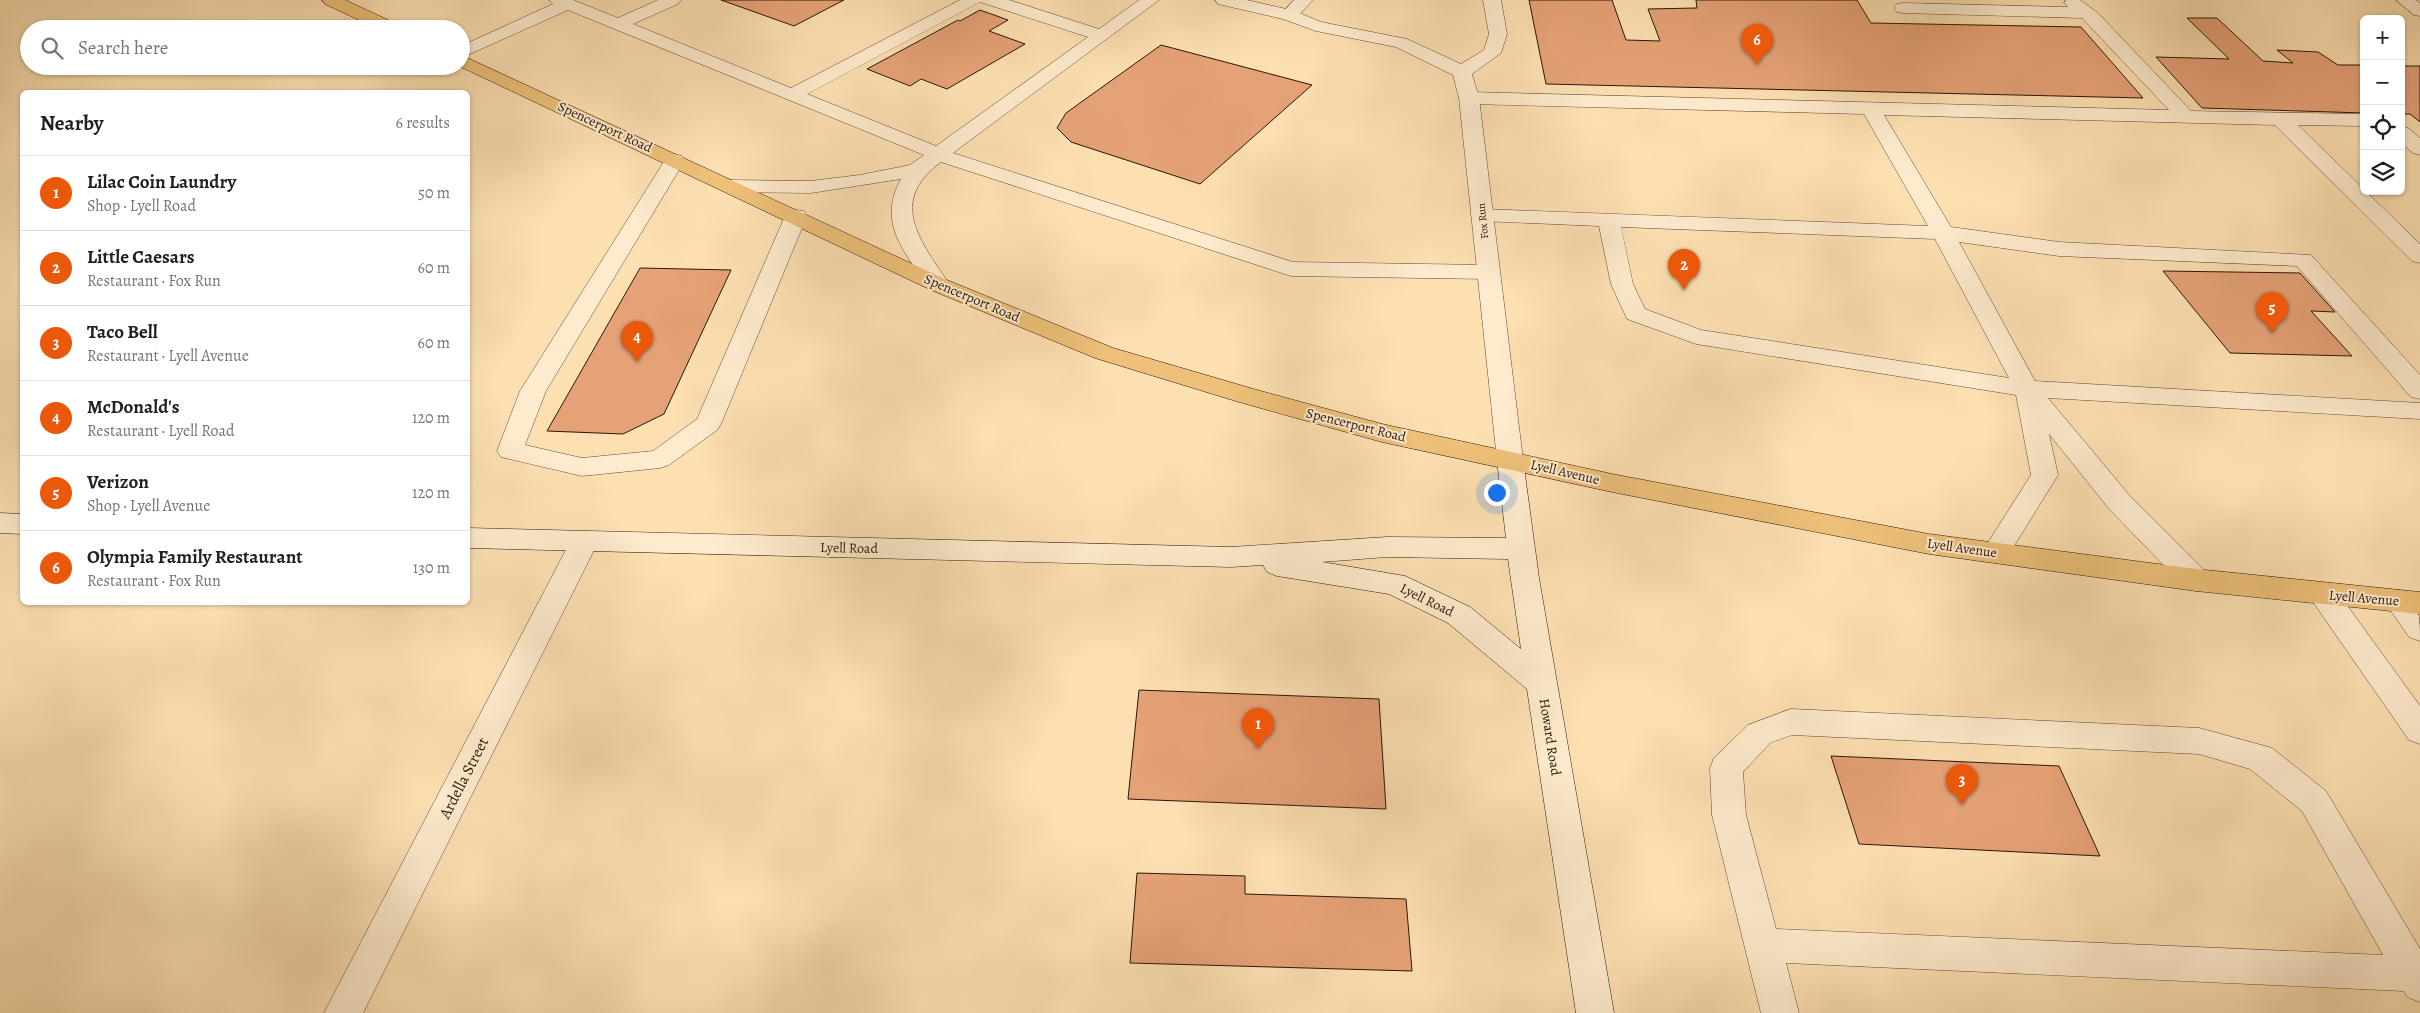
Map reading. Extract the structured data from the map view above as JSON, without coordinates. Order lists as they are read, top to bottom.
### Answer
{
  "streets": {
    "main road": ["Spencerport Road", "Lyell Avenue"],
    "street": [
      "Fox Run",
      "Lyell Road",
      "Howard Road",
      "Ardella Street"
    ]
  },
  "crossings": [
    ["Spencerport Road", "Fox Run"],
    ["Spencerport Road", "Lyell Avenue"],
    ["Spencerport Road", "Howard Road"],
    ["Fox Run", "Lyell Avenue"],
    ["Fox Run", "Howard Road"],
    ["Lyell Avenue", "Howard Road"],
    ["Lyell Road", "Howard Road"],
    ["Lyell Road", "Ardella Street"]
  ],
  "page": {
    "map_buttons": ["+", "−"],
    "search": "Search here",
    "pins": [
      "6",
      "2",
      "5",
      "4",
      "1",
      "3"
    ],
    "heading": ["Nearby", "6 results"],
    "list": [
      {
        "mark": "1",
        "name": "Lilac Coin Laundry",
        "note": "Shop · Lyell Road",
        "value": "50 m"
      },
      {
        "mark": "2",
        "name": "Little Caesars",
        "note": "Restaurant · Fox Run",
        "value": "60 m"
      },
      {
        "mark": "3",
        "name": "Taco Bell",
        "note": "Restaurant · Lyell Avenue",
        "value": "60 m"
      },
      {
        "mark": "4",
        "name": "McDonald's",
        "note": "Restaurant · Lyell Road",
        "value": "120 m"
      },
      {
        "mark": "5",
        "name": "Verizon",
        "note": "Shop · Lyell Avenue",
        "value": "120 m"
      },
      {
        "mark": "6",
        "name": "Olympia Family Restaurant",
        "note": "Restaurant · Fox Run",
        "value": "130 m"
      }
    ]
  }
}
